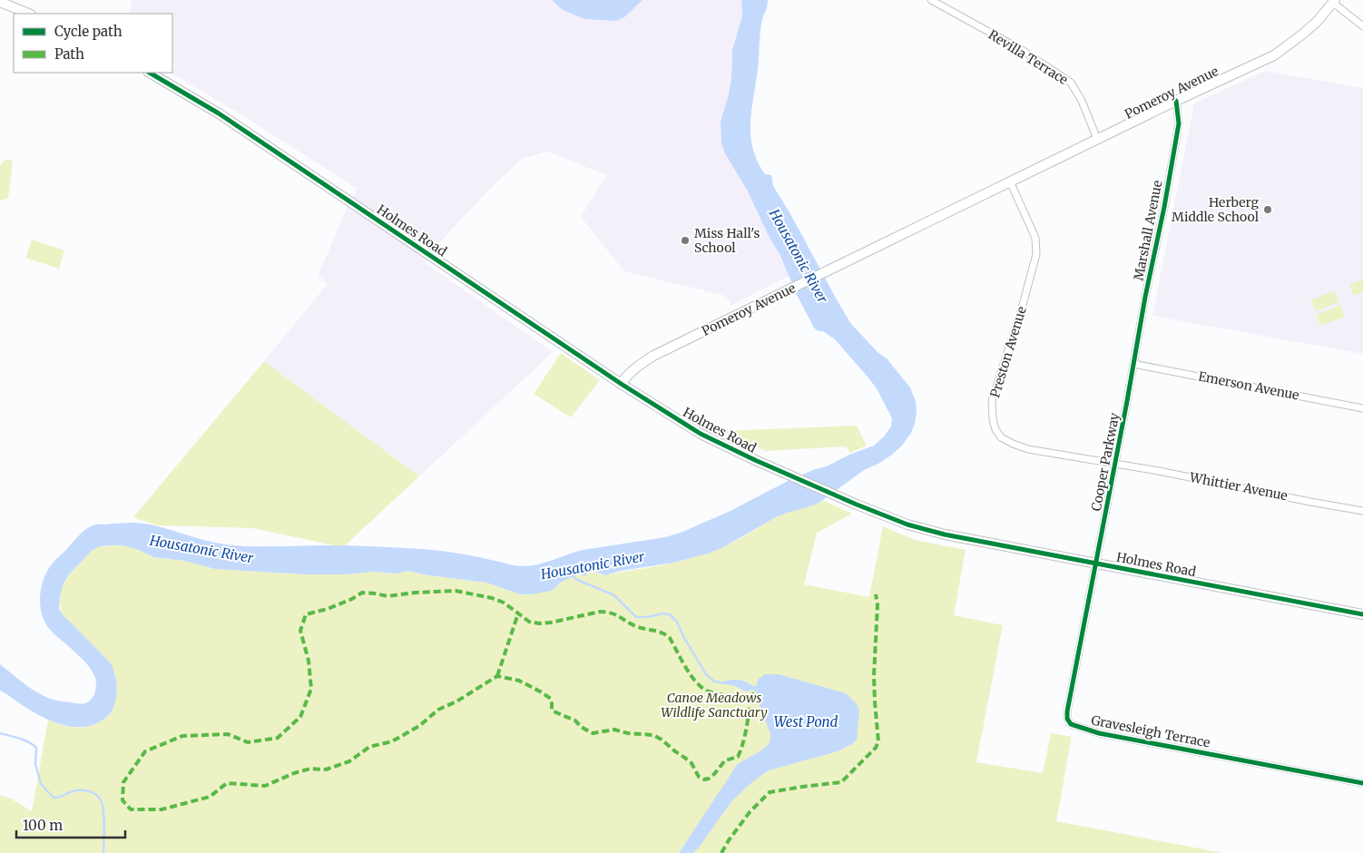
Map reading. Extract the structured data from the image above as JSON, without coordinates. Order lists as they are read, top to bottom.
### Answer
{
  "streets": {
    "street": [
      "Revilla Terrace",
      "Pomeroy Avenue",
      "Holmes Road",
      "Marshall Avenue",
      "Preston Avenue",
      "Emerson Avenue",
      "Cooper Parkway",
      "Whittier Avenue",
      "Gravesleigh Terrace"
    ]
  },
  "crossings": [
    ["Revilla Terrace", "Pomeroy Avenue"],
    ["Pomeroy Avenue", "Holmes Road"],
    ["Pomeroy Avenue", "Marshall Avenue"],
    ["Pomeroy Avenue", "Preston Avenue"],
    ["Holmes Road", "Cooper Parkway"],
    ["Holmes Road", "Gravesleigh Terrace"],
    ["Marshall Avenue", "Emerson Avenue"],
    ["Marshall Avenue", "Cooper Parkway"],
    ["Preston Avenue", "Cooper Parkway"],
    ["Preston Avenue", "Whittier Avenue"],
    ["Emerson Avenue", "Cooper Parkway"],
    ["Cooper Parkway", "Whittier Avenue"],
    ["Cooper Parkway", "Gravesleigh Terrace"]
  ],
  "water": ["Housatonic River", "West Pond"],
  "parks": ["Canoe Meadows Wildlife Sanctuary"],
  "places": ["Herberg Middle School", "Miss Hall's School"],
  "legend": ["Cycle path", "Path"],
  "scale_bar": "100 m"
}
